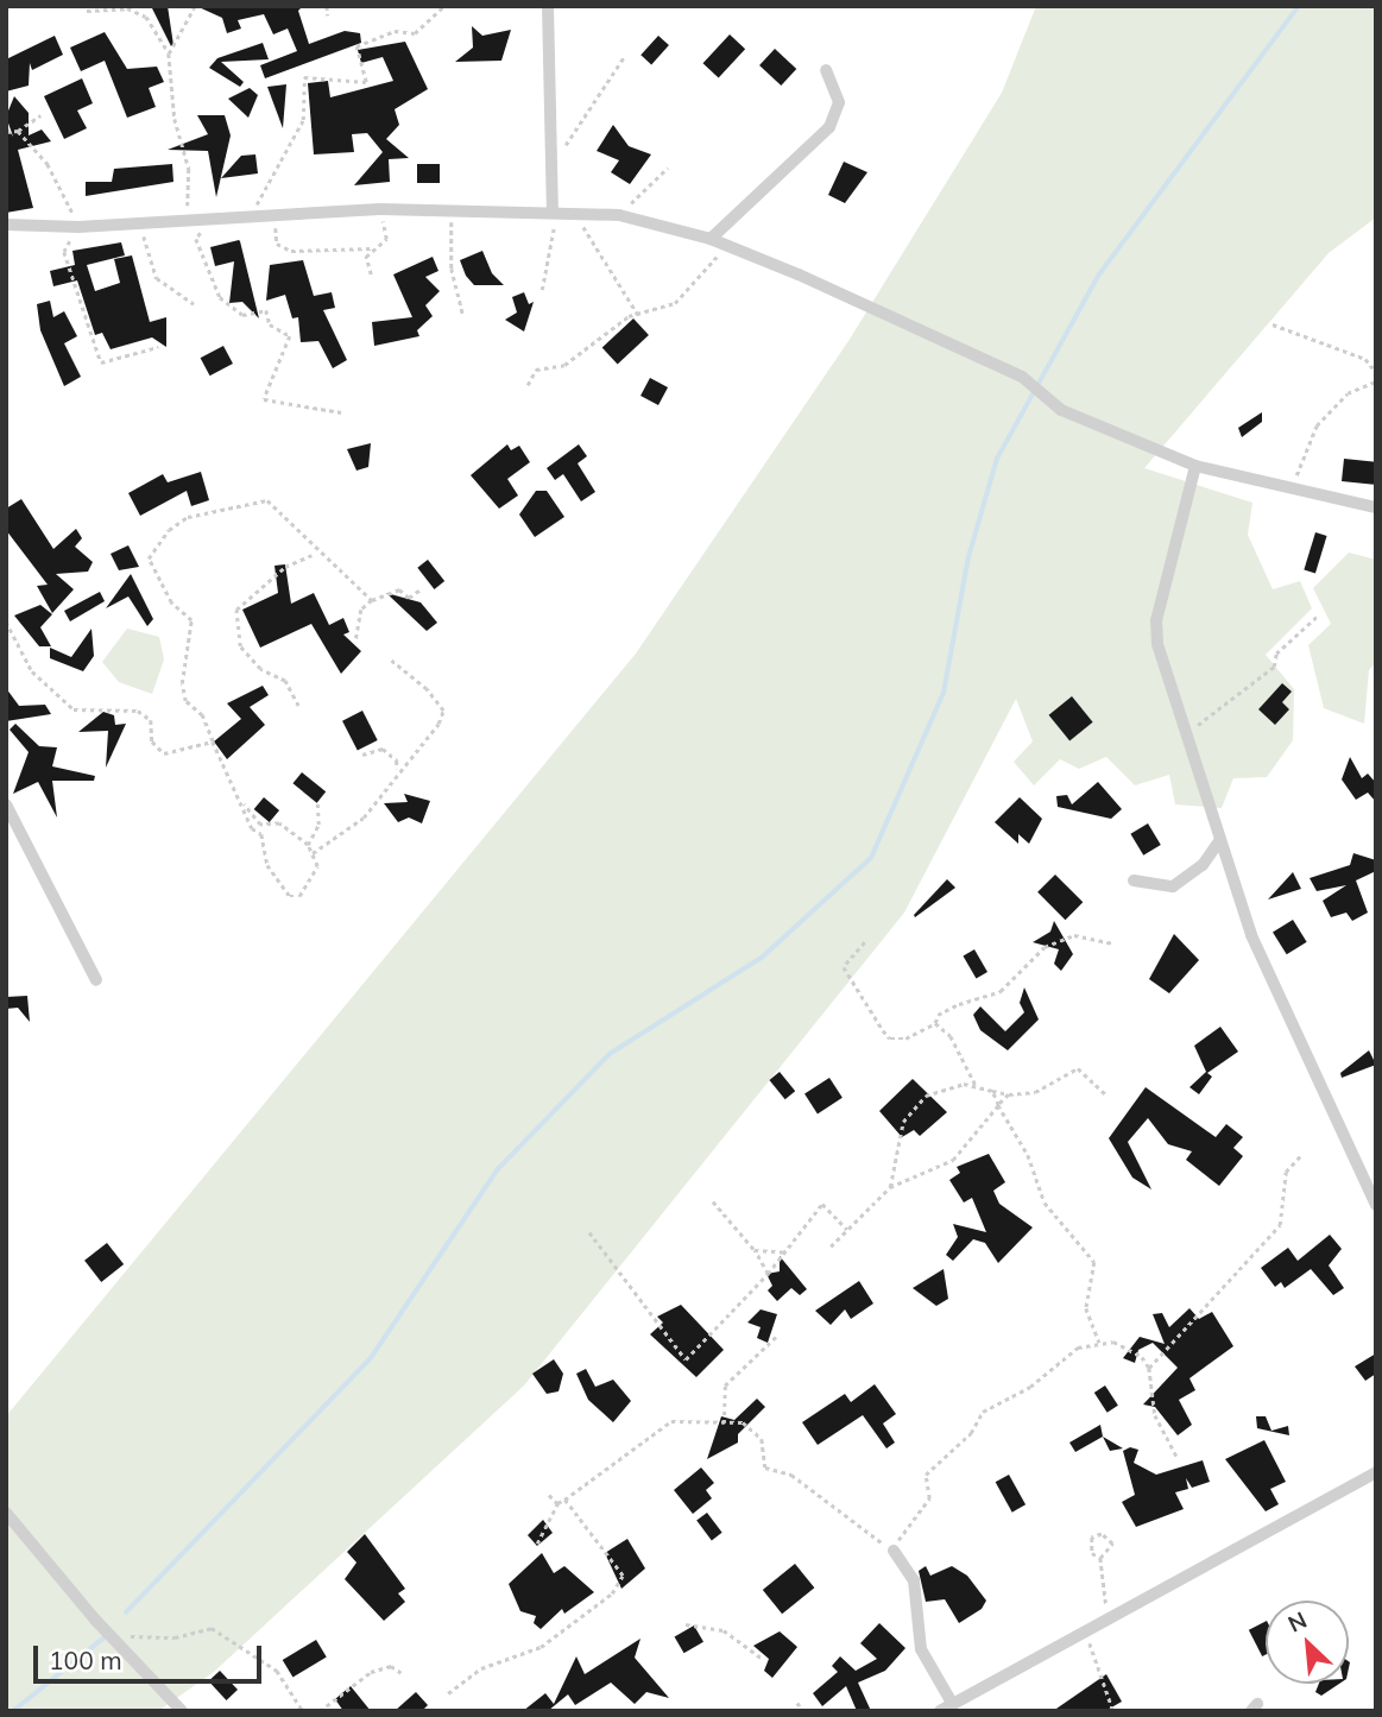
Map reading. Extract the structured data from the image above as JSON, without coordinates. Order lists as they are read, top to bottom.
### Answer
{
  "scale_bar": "100 m",
  "north": "top left"
}
